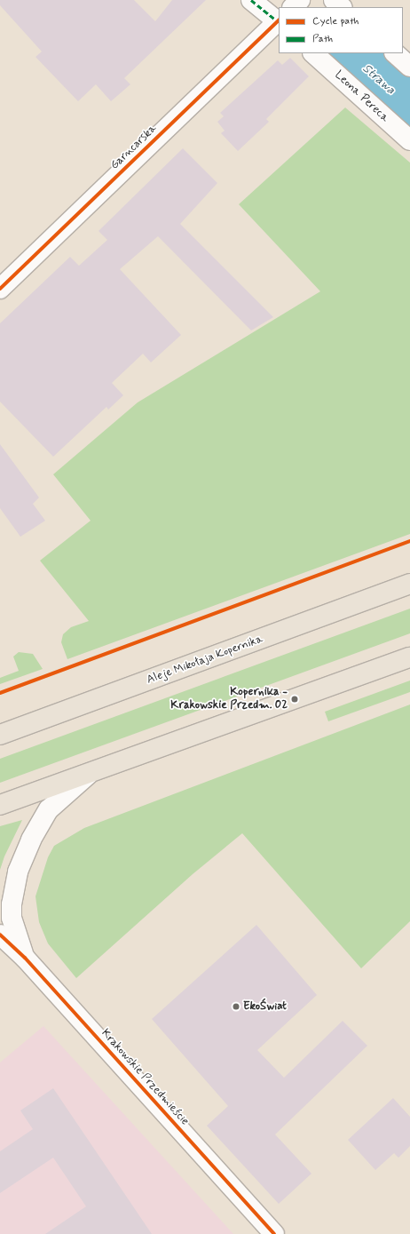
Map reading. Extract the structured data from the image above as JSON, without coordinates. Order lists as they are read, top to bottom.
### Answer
{
  "streets": {
    "main road": ["Aleje Mikołaja Kopernika"],
    "street": ["Leona Pereca", "Garncarska", "Krakowskie Przedmieście"]
  },
  "water": ["Strawa"],
  "places": ["Kopernika - Krakowskie Przedm. 02", "EkoŚwiat"],
  "legend": ["Cycle path", "Path"]
}
